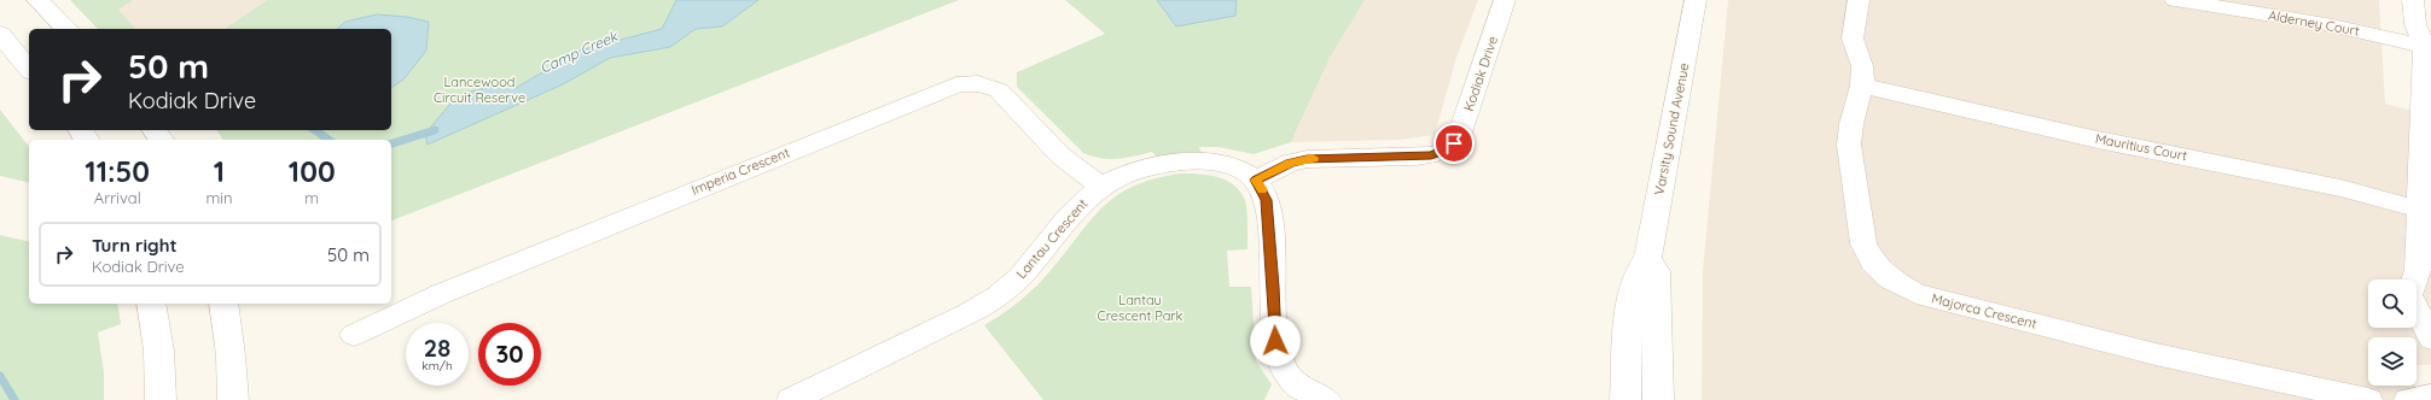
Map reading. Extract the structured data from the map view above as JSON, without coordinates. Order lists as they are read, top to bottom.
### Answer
{
  "streets": {
    "street": [
      "Alderney Court",
      "Kodiak Drive",
      "Varsity Sound Avenue",
      "Mauritius Court",
      "Imperia Crescent",
      "Lantau Crescent",
      "Majorca Crescent"
    ]
  },
  "crossings": [
    ["Kodiak Drive", "Lantau Crescent"],
    ["Mauritius Court", "Majorca Crescent"],
    ["Imperia Crescent", "Lantau Crescent"]
  ],
  "water": ["Camp Creek"],
  "parks": ["Lancewood Circuit Reserve", "Lantau Crescent Park"],
  "page": {
    "turn": ["50 m", "Kodiak Drive"],
    "eta": [
      "11:50",
      "Arrival",
      "1",
      "min",
      "100",
      "m"
    ],
    "list": [
      {
        "name": "Turn right",
        "note": "Kodiak Drive",
        "value": "50 m"
      }
    ],
    "speed": "28 km/h",
    "limit": "30"
  }
}
